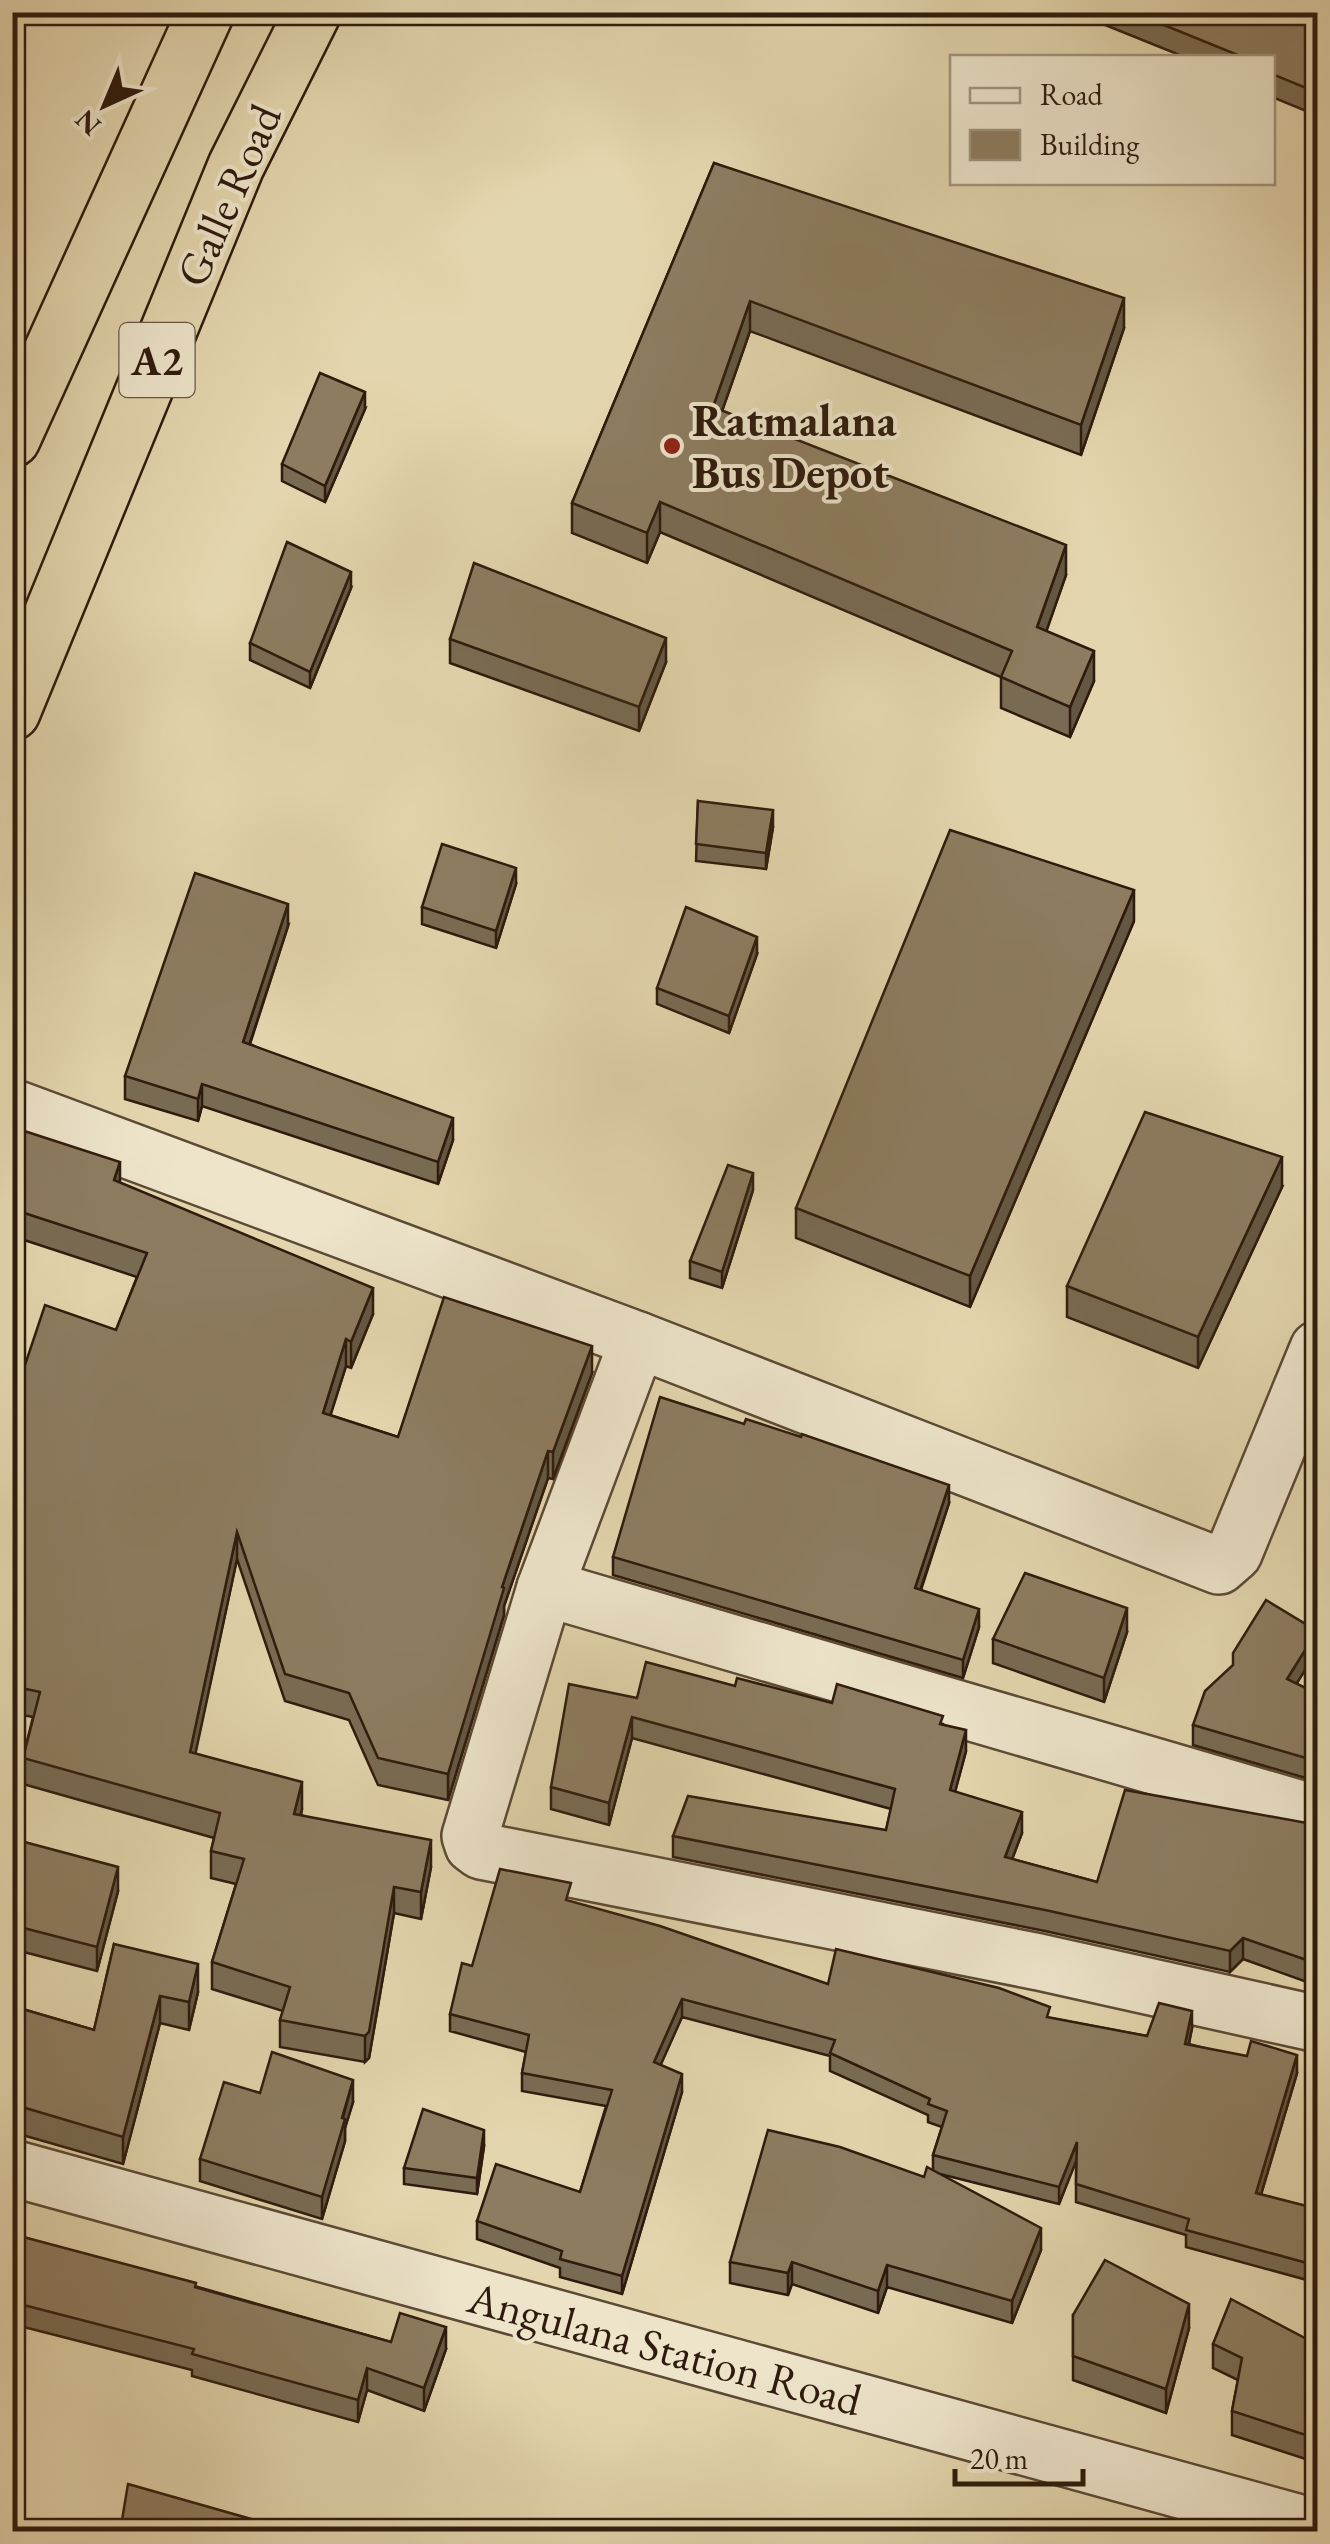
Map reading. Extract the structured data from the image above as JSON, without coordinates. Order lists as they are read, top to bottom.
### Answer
{
  "streets": {
    "highway": ["Galle Road", "A2"],
    "street": ["Angulana Station Road"]
  },
  "places": ["Ratmalana Bus Depot"],
  "legend": ["Road", "Building"],
  "scale_bar": "20 m",
  "north": "bottom left"
}
